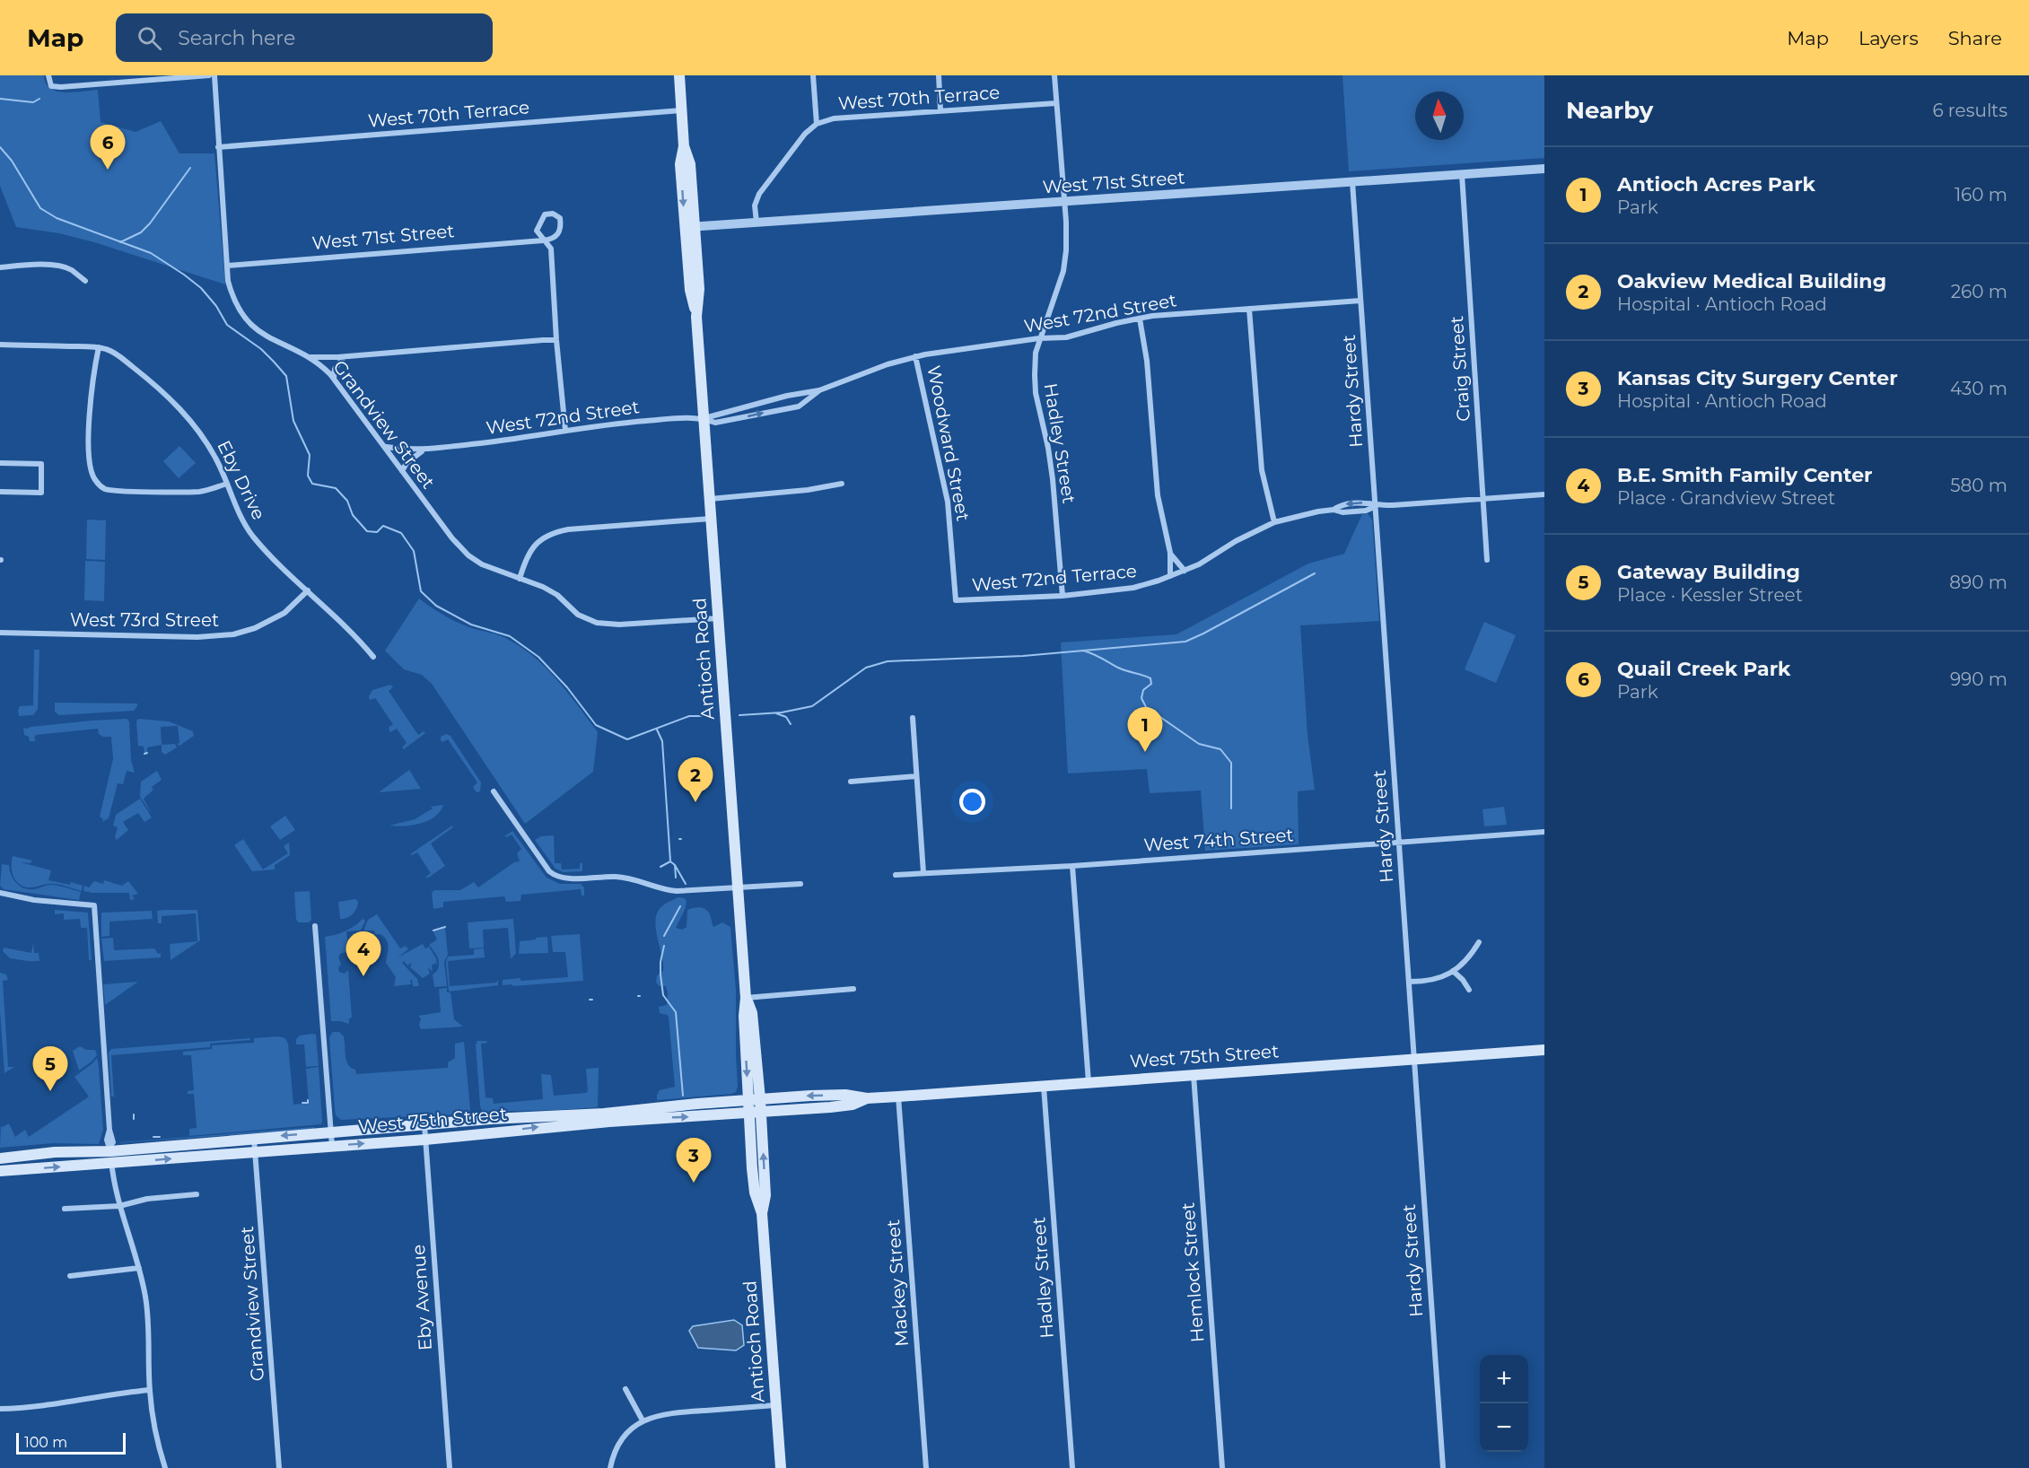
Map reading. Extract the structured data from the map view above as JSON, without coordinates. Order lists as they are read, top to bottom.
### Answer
{
  "streets": {
    "main road": ["Antioch Road", "West 75th Street"],
    "street": [
      "West 70th Terrace",
      "West 71st Street",
      "West 72nd Street",
      "Craig Street",
      "Hardy Street",
      "Grandview Street",
      "Woodward Street",
      "Hadley Street",
      "Eby Drive",
      "West 72nd Terrace",
      "West 73rd Street",
      "West 74th Street",
      "Hemlock Street",
      "Mackey Street",
      "Eby Avenue"
    ]
  },
  "crossings": [
    ["West 70th Terrace", "Grandview Street"],
    ["West 70th Terrace", "Hadley Street"],
    ["West 70th Terrace", "Antioch Road"],
    ["West 71st Street", "Craig Street"],
    ["West 71st Street", "Hardy Street"],
    ["West 71st Street", "Grandview Street"],
    ["West 71st Street", "Hadley Street"],
    ["West 71st Street", "Antioch Road"],
    ["West 72nd Street", "Hardy Street"],
    ["West 72nd Street", "Grandview Street"],
    ["West 72nd Street", "Woodward Street"],
    ["West 72nd Street", "Hadley Street"],
    ["West 72nd Street", "Antioch Road"],
    ["Craig Street", "West 72nd Terrace"],
    ["Hardy Street", "West 72nd Terrace"],
    ["Hardy Street", "West 74th Street"],
    ["Hardy Street", "West 75th Street"],
    ["Grandview Street", "Antioch Road"],
    ["Grandview Street", "West 75th Street"],
    ["Woodward Street", "West 72nd Terrace"],
    ["Hadley Street", "West 72nd Terrace"],
    ["Hadley Street", "West 75th Street"],
    ["Eby Drive", "West 73rd Street"],
    ["Antioch Road", "West 75th Street"],
    ["West 75th Street", "Hemlock Street"],
    ["West 75th Street", "Mackey Street"],
    ["West 75th Street", "Eby Avenue"]
  ],
  "scale_bar": "100 m",
  "north": "top",
  "page": {
    "header": "Map",
    "search": "Search here",
    "nav": ["Map", "Layers", "Share"],
    "heading": ["Nearby", "6 results"],
    "pins": [
      "6",
      "1",
      "2",
      "4",
      "5",
      "3"
    ],
    "list": [
      {
        "mark": "1",
        "name": "Antioch Acres Park",
        "note": "Park",
        "value": "160 m"
      },
      {
        "mark": "2",
        "name": "Oakview Medical Building",
        "note": "Hospital · Antioch Road",
        "value": "260 m"
      },
      {
        "mark": "3",
        "name": "Kansas City Surgery Center",
        "note": "Hospital · Antioch Road",
        "value": "430 m"
      },
      {
        "mark": "4",
        "name": "B.E. Smith Family Center",
        "note": "Place · Grandview Street",
        "value": "580 m"
      },
      {
        "mark": "5",
        "name": "Gateway Building",
        "note": "Place · Kessler Street",
        "value": "890 m"
      },
      {
        "mark": "6",
        "name": "Quail Creek Park",
        "note": "Park",
        "value": "990 m"
      }
    ],
    "map_buttons": ["+", "−"],
    "scale": "100 m"
  }
}
